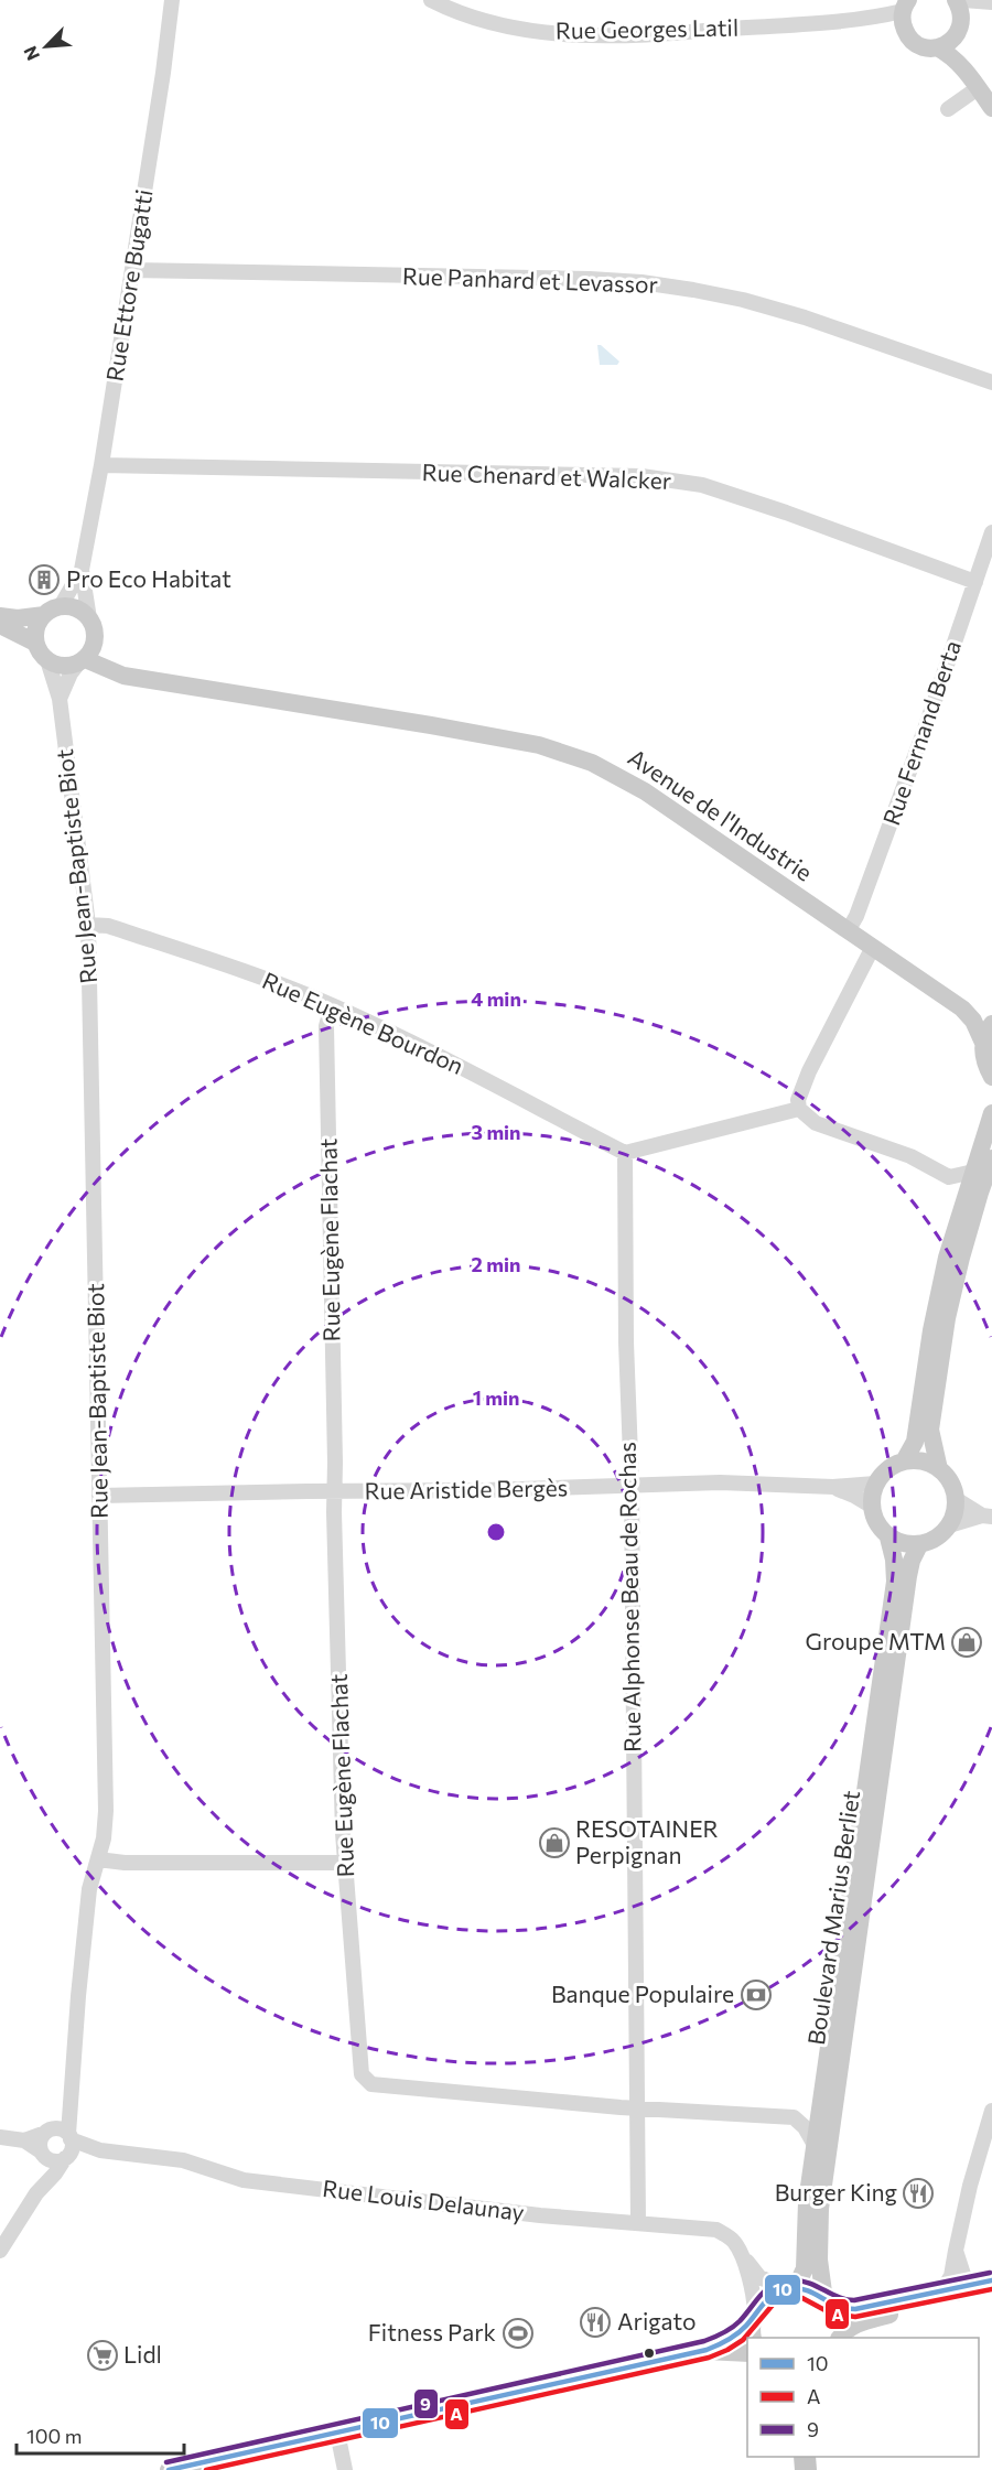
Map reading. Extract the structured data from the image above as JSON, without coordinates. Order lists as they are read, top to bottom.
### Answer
{
  "streets": {
    "main road": ["Avenue de l'Industrie", "Boulevard Marius Berliet"],
    "street": [
      "Rue Georges Latil",
      "Rue Panhard et Levassor",
      "Rue Ettore Bugatti",
      "Rue Chenard et Walcker",
      "Rue Fernand Berta",
      "Rue Jean-Baptiste Biot",
      "Rue Eugène Bourdon",
      "Rue Eugène Flachat",
      "Rue Aristide Bergès",
      "Rue Alphonse Beau de Rochas",
      "Rue Louis Delaunay"
    ]
  },
  "crossings": [
    ["Rue Panhard et Levassor", "Rue Ettore Bugatti"],
    ["Rue Ettore Bugatti", "Rue Chenard et Walcker"],
    ["Rue Ettore Bugatti", "Avenue de l'Industrie"],
    ["Rue Ettore Bugatti", "Rue Jean-Baptiste Biot"],
    ["Rue Chenard et Walcker", "Rue Fernand Berta"],
    ["Rue Fernand Berta", "Avenue de l'Industrie"],
    ["Avenue de l'Industrie", "Rue Jean-Baptiste Biot"],
    ["Rue Jean-Baptiste Biot", "Rue Eugène Bourdon"],
    ["Rue Jean-Baptiste Biot", "Rue Aristide Bergès"],
    ["Rue Jean-Baptiste Biot", "Rue Louis Delaunay"],
    ["Rue Eugène Bourdon", "Rue Eugène Flachat"],
    ["Rue Eugène Bourdon", "Rue Alphonse Beau de Rochas"],
    ["Rue Eugène Flachat", "Rue Aristide Bergès"],
    ["Rue Eugène Flachat", "Rue Alphonse Beau de Rochas"],
    ["Rue Eugène Flachat", "Boulevard Marius Berliet"],
    ["Rue Aristide Bergès", "Rue Alphonse Beau de Rochas"],
    ["Rue Aristide Bergès", "Boulevard Marius Berliet"],
    ["Rue Alphonse Beau de Rochas", "Rue Louis Delaunay"],
    ["Boulevard Marius Berliet", "Rue Louis Delaunay"]
  ],
  "places": {
    "building": ["Pro Eco Habitat"],
    "shop": ["Groupe MTM", "RESOTAINER Perpignan"],
    "bank": ["Banque Populaire"],
    "restaurant": ["Burger King", "Arigato"],
    "sports": ["Fitness Park"],
    "supermarket": ["Lidl"]
  },
  "lines": ["transit line 9", "transit line 10", "transit line A"],
  "legend": ["10", "A", "9"],
  "scale_bar": "100 m",
  "north": "bottom left",
  "rings": [
    "4 min",
    "3 min",
    "2 min",
    "1 min"
  ]
}
